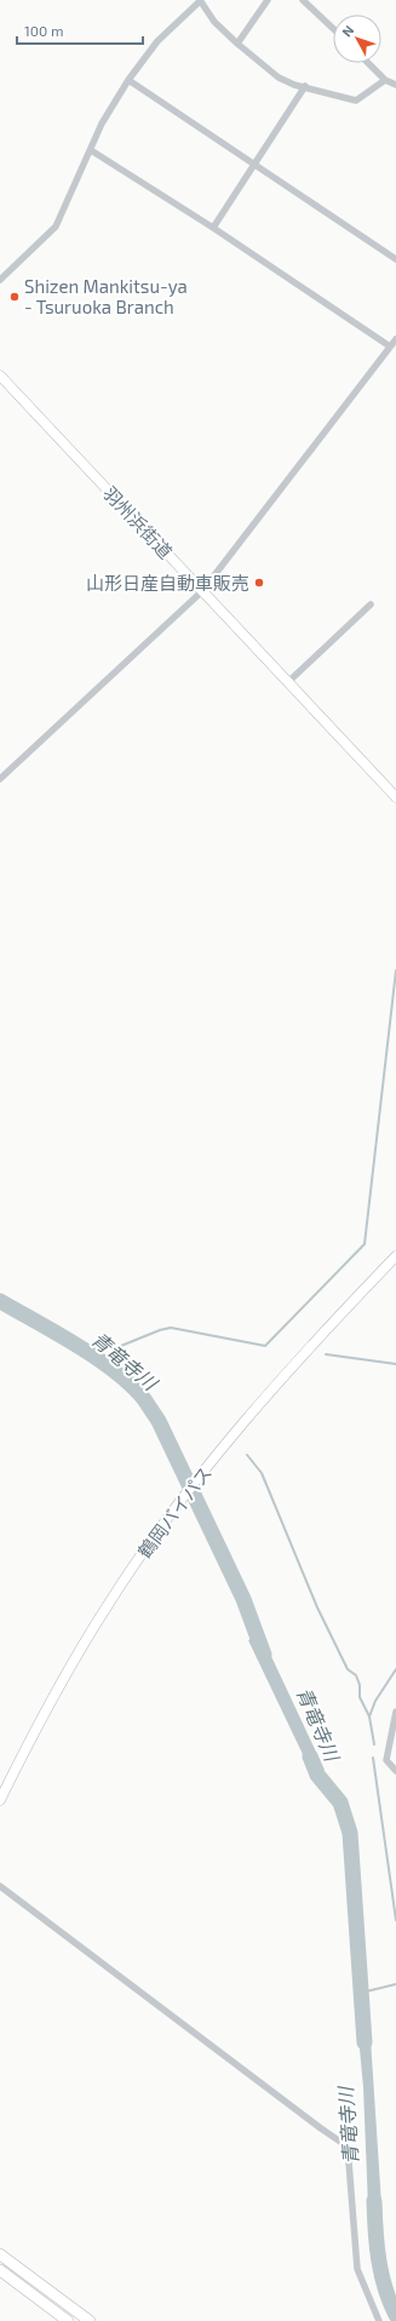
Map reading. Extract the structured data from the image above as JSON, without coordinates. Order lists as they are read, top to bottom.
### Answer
{
  "streets": {
    "main road": ["羽州浜街道", "鶴岡バイパス"]
  },
  "water": ["青竜寺川"],
  "places": ["Shizen Mankitsu-ya - Tsuruoka Branch", "山形日産自動車販売"],
  "scale_bar": "100 m",
  "north": "top left"
}
